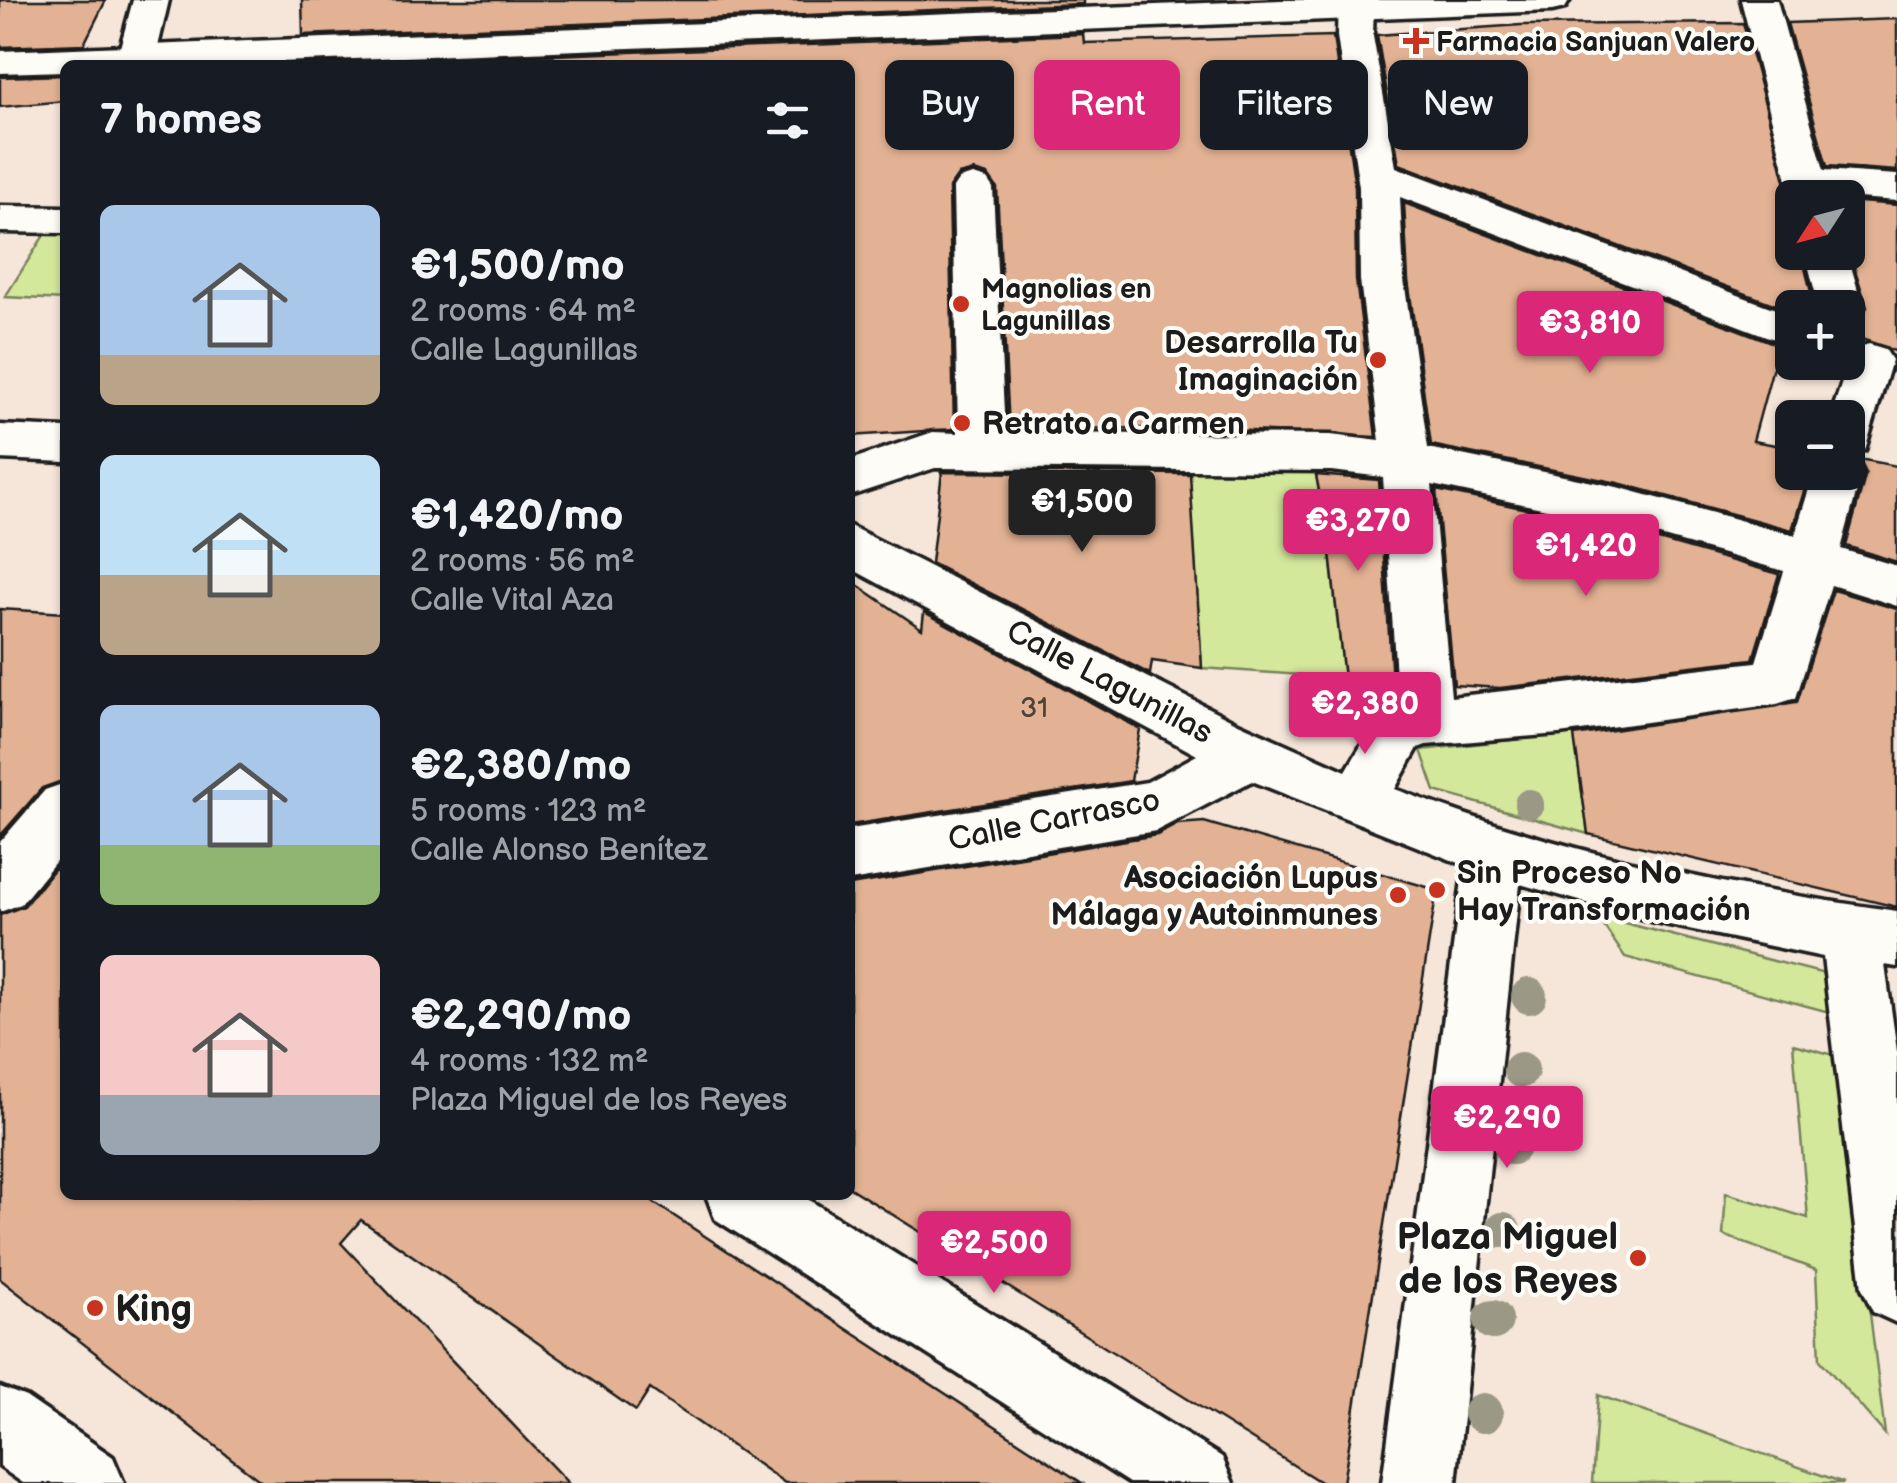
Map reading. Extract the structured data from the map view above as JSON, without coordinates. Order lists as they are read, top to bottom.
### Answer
{
  "streets": {
    "street": ["Calle Lagunillas", "Calle Carrasco"]
  },
  "crossings": [
    ["Calle Lagunillas", "Calle Carrasco"]
  ],
  "places": {
    "health": ["Farmacia Sanjuan Valero"],
    "other": [
      "Magnolias en Lagunillas",
      "Desarrolla Tu Imaginación",
      "Retrato a Carmen",
      "Sin Proceso No Hay Transformación",
      "Asociación Lupus Málaga y Autoinmunes",
      "Plaza Miguel de los Reyes",
      "King"
    ]
  },
  "house_numbers": ["31"],
  "north": "bottom left",
  "page": {
    "chip": [
      "Buy",
      "Rent",
      "Filters",
      "New"
    ],
    "heading": "7 homes",
    "map_buttons": ["+", "−"],
    "list": [
      {
        "name": "€1,500/mo",
        "note": "2 rooms · 64 m² · Calle Lagunillas"
      },
      {
        "name": "€1,420/mo",
        "note": "2 rooms · 56 m² · Calle Vital Aza"
      },
      {
        "name": "€2,380/mo",
        "note": "5 rooms · 123 m² · Calle Alonso Benítez"
      },
      {
        "name": "€2,290/mo",
        "note": "4 rooms · 132 m² · Plaza Miguel de los Reyes"
      }
    ],
    "price": [
      "€3,810",
      "€1,500",
      "€3,270",
      "€1,420",
      "€2,380",
      "€2,290",
      "€2,500"
    ]
  }
}
